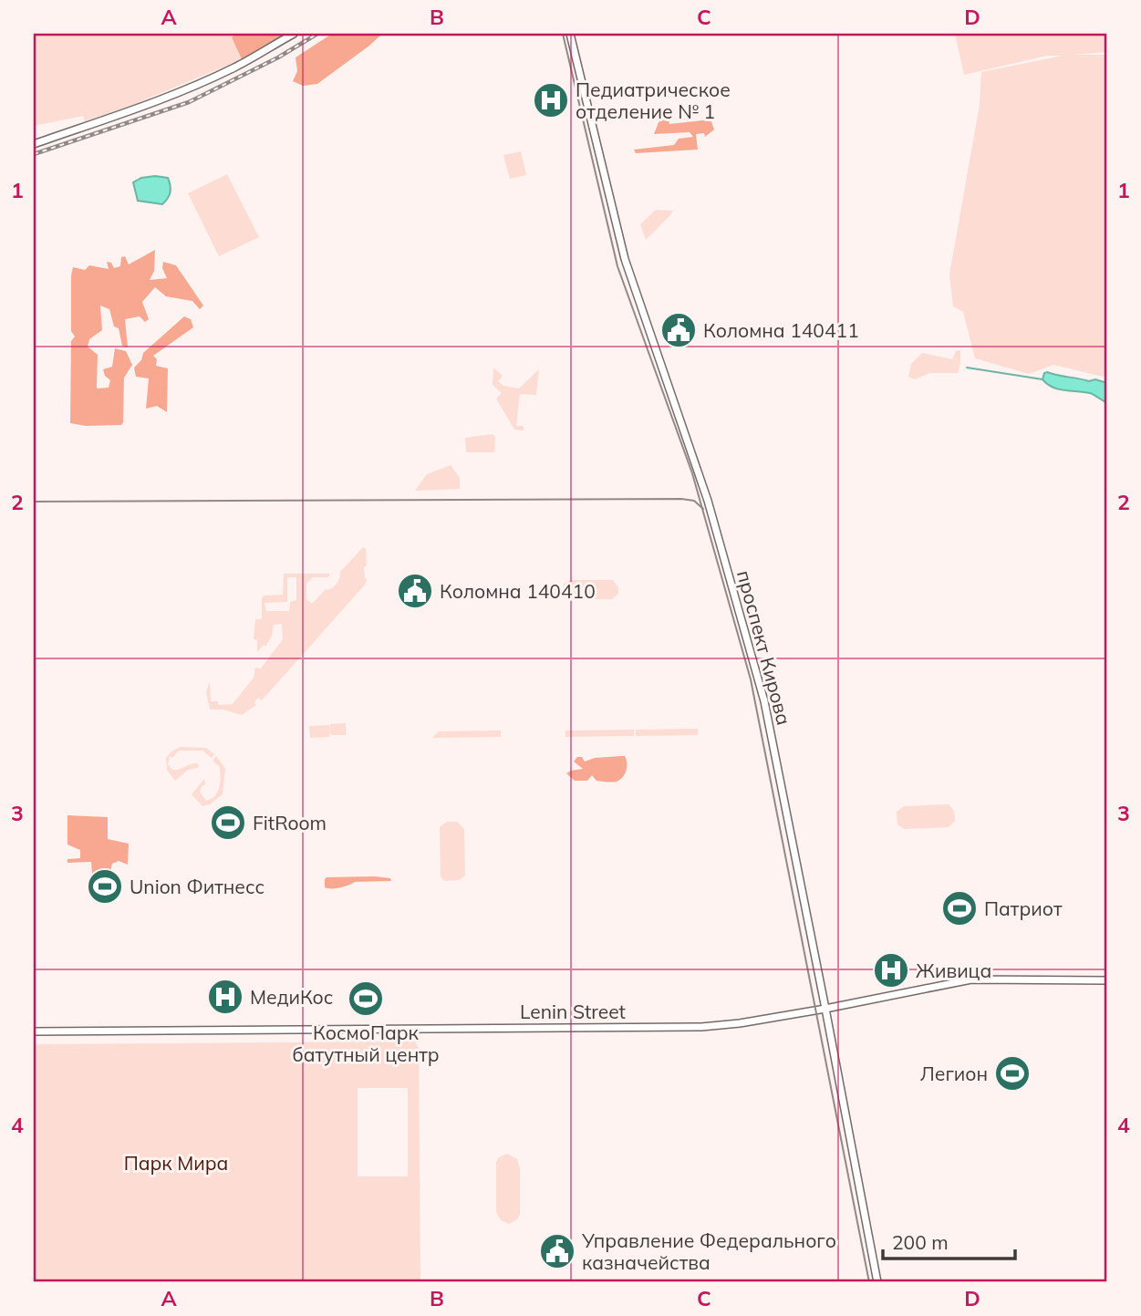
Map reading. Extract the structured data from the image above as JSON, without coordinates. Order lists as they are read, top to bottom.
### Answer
{
  "streets": {
    "main road": ["проспект Кирова", "Lenin Street"]
  },
  "crossings": [
    ["проспект Кирова", "Lenin Street"]
  ],
  "parks": ["Парк Мира"],
  "places": {
    "hospital": ["Педиатрическое отделение № 1", "Живица", "МедиКос"],
    "public building": ["Коломна 140411", "Коломна 140410", "Управление Федерального казначейства"],
    "sports": [
      "FitRoom",
      "Union Фитнесс",
      "Патриот",
      "КосмоПарк батутный центр",
      "Легион"
    ]
  },
  "scale_bar": "200 m",
  "grid": {
    "columns": [
      "A",
      "B",
      "C",
      "D"
    ],
    "rows": [
      "1",
      "2",
      "3",
      "4"
    ]
  }
}
